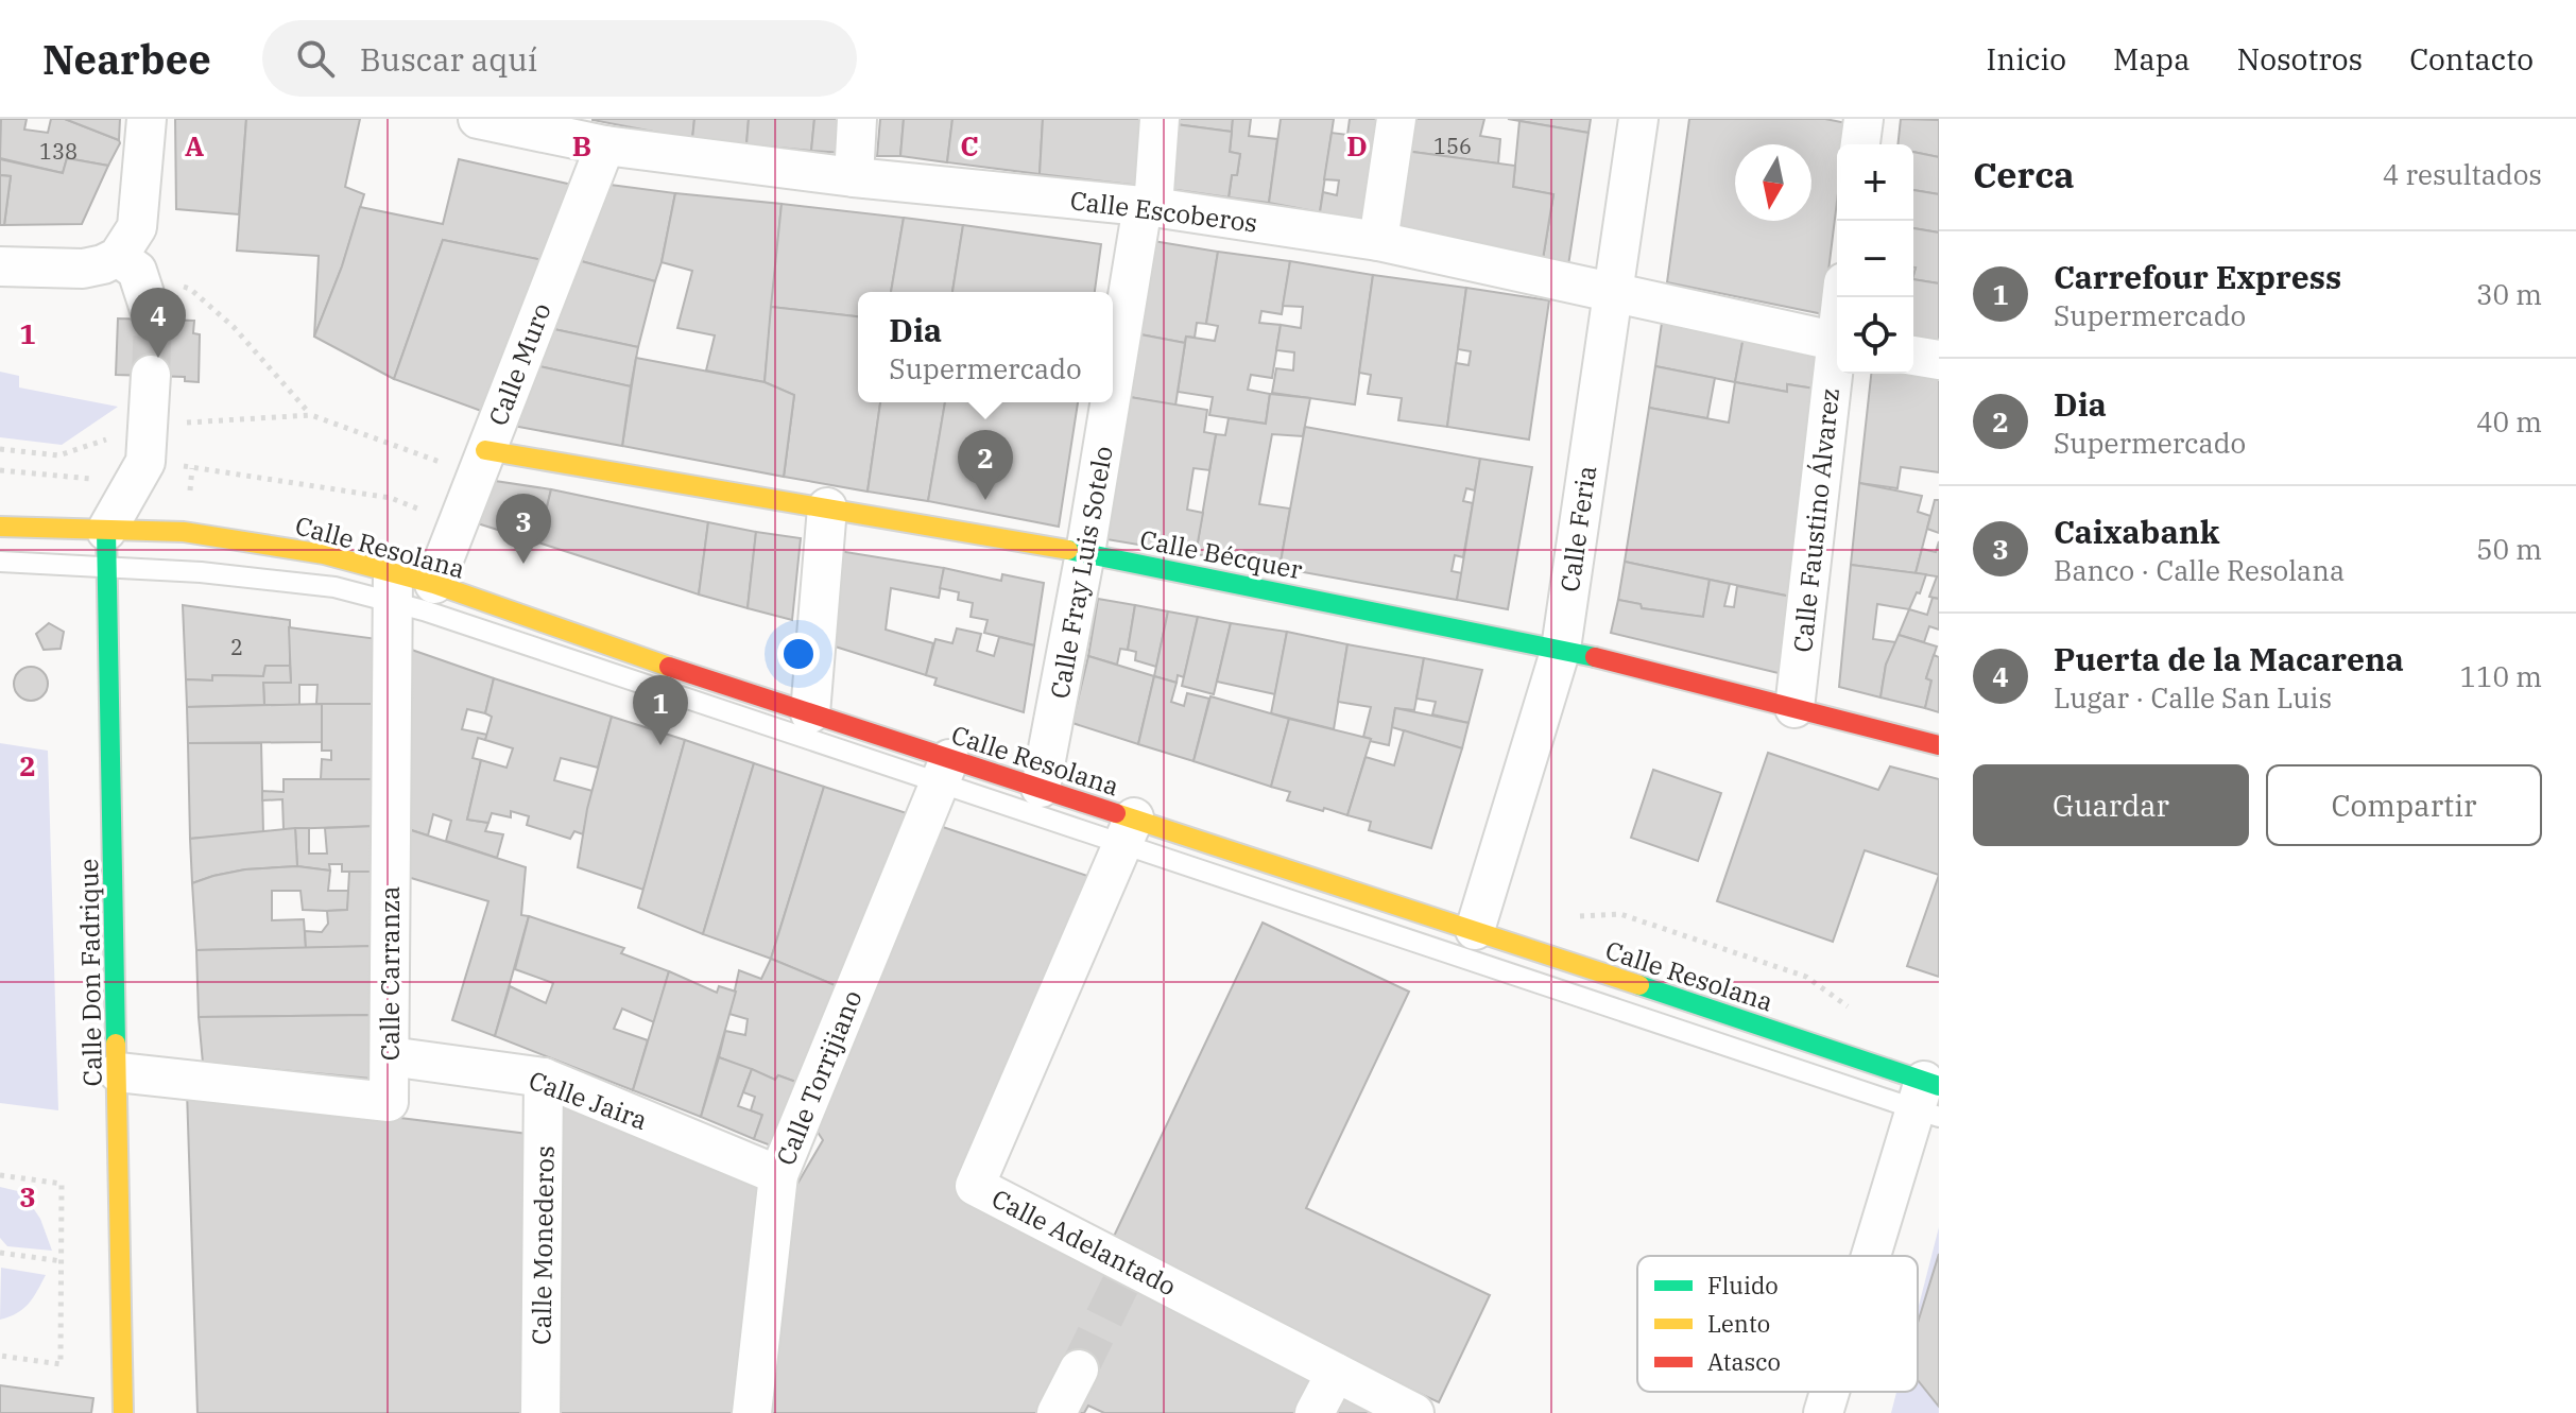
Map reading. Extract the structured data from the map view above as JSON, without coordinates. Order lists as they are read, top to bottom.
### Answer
{
  "streets": {
    "street": [
      "Calle Escoberos",
      "Calle Muro",
      "Calle Faustino Álvarez",
      "Calle Feria",
      "Calle Resolana",
      "Calle Bécquer",
      "Calle Fray Luis Sotelo",
      "Calle Don Fadrique",
      "Calle Carranza",
      "Calle Torrijiano",
      "Calle Jaira",
      "Calle Adelantado",
      "Calle Monederos"
    ]
  },
  "crossings": [
    ["Calle Escoberos", "Calle Muro"],
    ["Calle Escoberos", "Calle Feria"],
    ["Calle Escoberos", "Calle Fray Luis Sotelo"],
    ["Calle Muro", "Calle Resolana"],
    ["Calle Muro", "Calle Bécquer"],
    ["Calle Faustino Álvarez", "Calle Bécquer"],
    ["Calle Feria", "Calle Resolana"],
    ["Calle Feria", "Calle Bécquer"],
    ["Calle Resolana", "Calle Fray Luis Sotelo"],
    ["Calle Resolana", "Calle Don Fadrique"],
    ["Calle Resolana", "Calle Carranza"],
    ["Calle Resolana", "Calle Torrijiano"],
    ["Calle Resolana", "Calle Adelantado"],
    ["Calle Bécquer", "Calle Fray Luis Sotelo"],
    ["Calle Don Fadrique", "Calle Carranza"],
    ["Calle Carranza", "Calle Jaira"],
    ["Calle Torrijiano", "Calle Jaira"],
    ["Calle Jaira", "Calle Monederos"]
  ],
  "house_numbers": ["156", "138", "2"],
  "legend": ["Fluido", "Lento", "Atasco"],
  "north": "bottom",
  "page": {
    "header": "Nearbee",
    "search": "Buscar aquí",
    "nav": [
      "Inicio",
      "Mapa",
      "Nosotros",
      "Contacto"
    ],
    "heading": ["Cerca", "4 resultados"],
    "map_buttons": ["+", "−"],
    "list": [
      {
        "mark": "1",
        "name": "Carrefour Express",
        "note": "Supermercado",
        "value": "30 m"
      },
      {
        "mark": "2",
        "name": "Dia",
        "note": "Supermercado",
        "value": "40 m"
      },
      {
        "mark": "3",
        "name": "Caixabank",
        "note": "Banco · Calle Resolana",
        "value": "50 m"
      },
      {
        "mark": "4",
        "name": "Puerta de la Macarena",
        "note": "Lugar · Calle San Luis",
        "value": "110 m"
      }
    ],
    "pins": [
      "4",
      "2",
      "3",
      "1"
    ],
    "popup": ["Dia", "Supermercado"],
    "buttons": ["Guardar", "Compartir"]
  },
  "grid": {
    "columns": [
      "A",
      "B",
      "C",
      "D"
    ],
    "rows": ["1", "2", "3"]
  }
}
